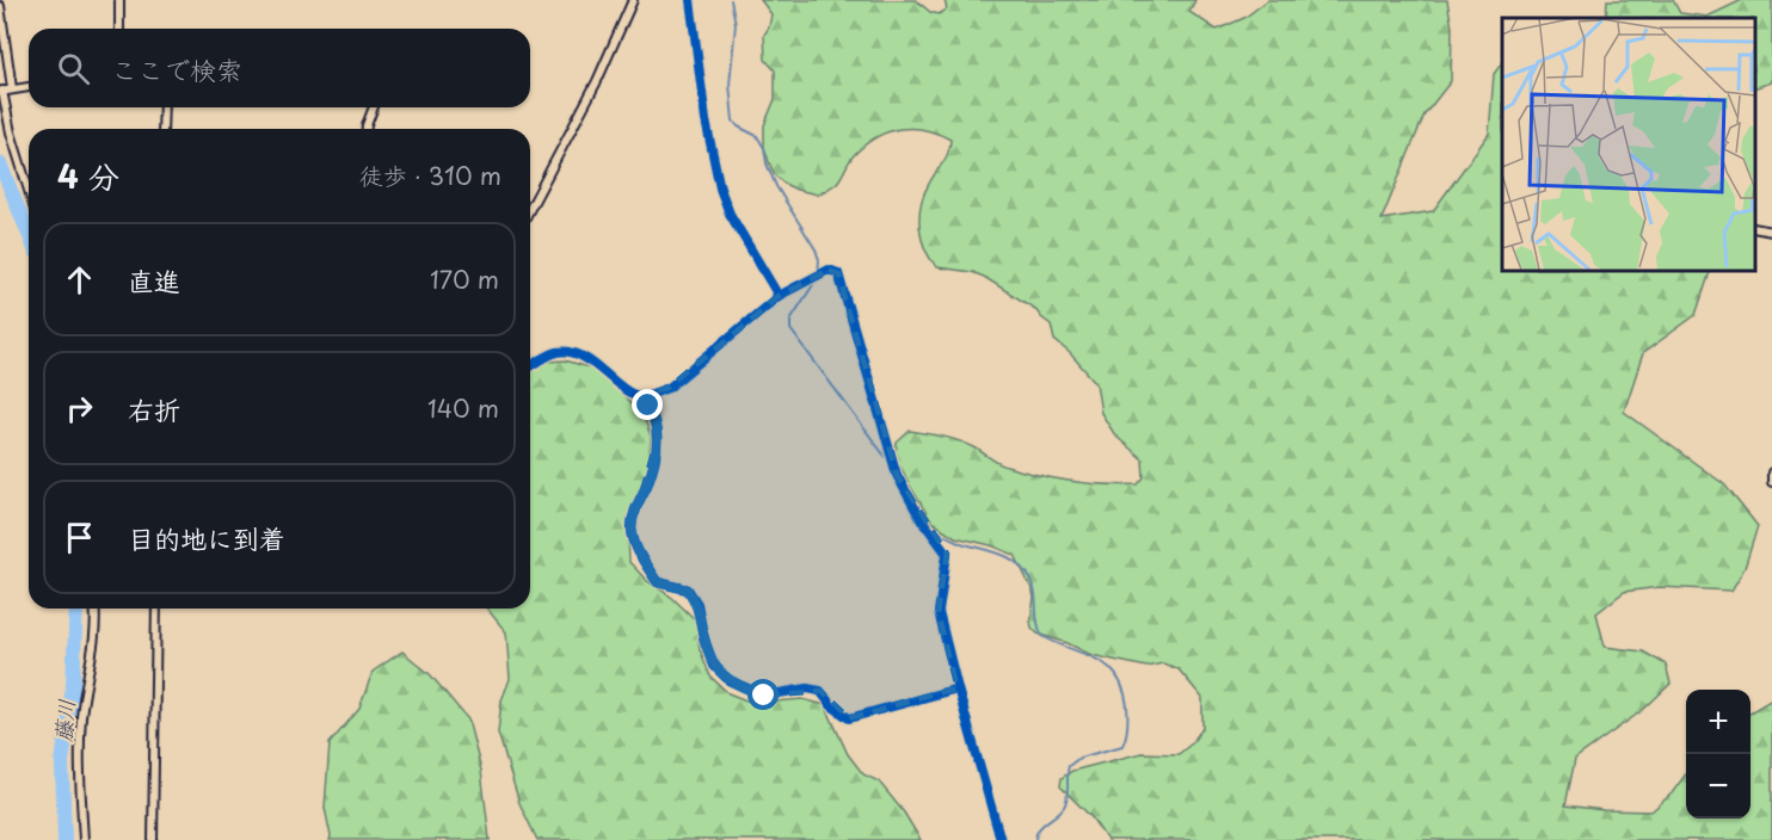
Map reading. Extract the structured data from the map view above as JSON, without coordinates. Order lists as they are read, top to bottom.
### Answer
{
  "water": ["藤川"],
  "page": {
    "search": "ここで検索",
    "heading": ["4 分", "徒歩 · 310 m"],
    "list": [
      ["直進", "170 m"],
      ["右折", "140 m"],
      "目的地に到着"
    ],
    "map_buttons": ["+", "−"]
  }
}
